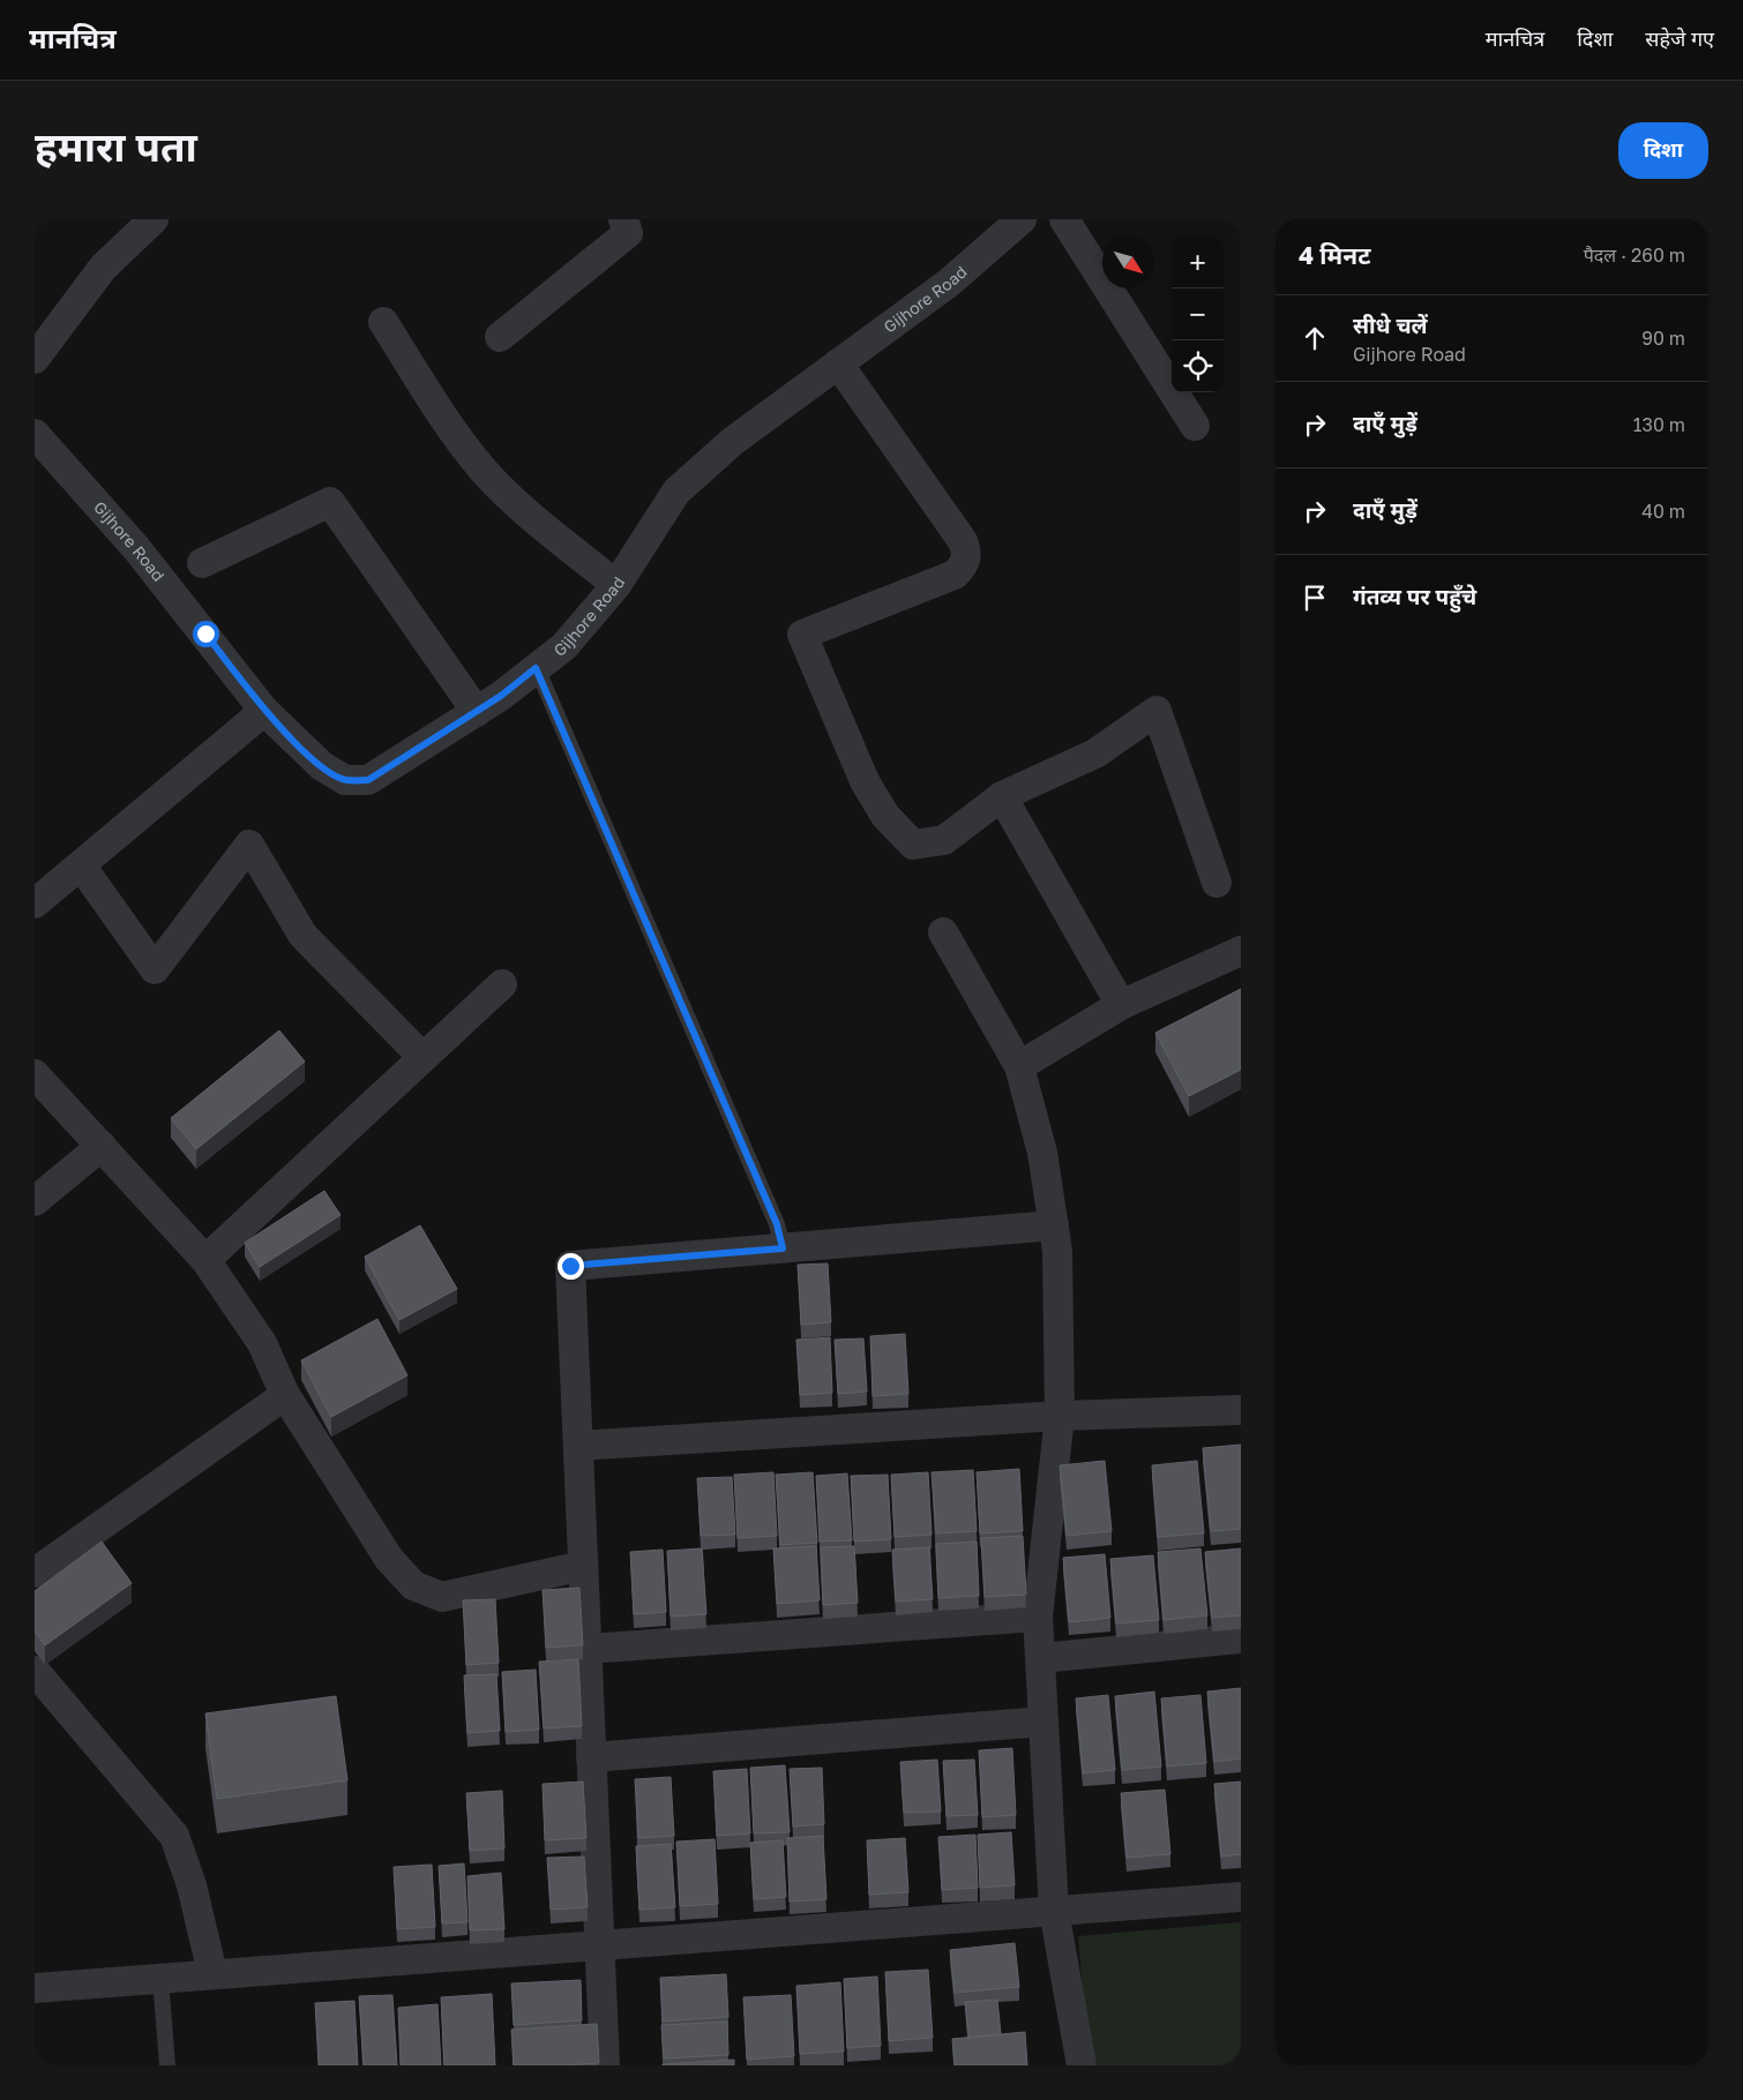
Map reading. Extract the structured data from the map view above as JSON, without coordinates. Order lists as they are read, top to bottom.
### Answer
{
  "streets": {
    "street": ["Gijhore Road"]
  },
  "north": "bottom right",
  "page": {
    "header": "मानचित्र",
    "nav": ["मानचित्र", "दिशा", "सहेजे गए"],
    "title": "हमारा पता",
    "buttons": "दिशा",
    "heading": ["4 मिनट", "पैदल · 260 m"],
    "map_buttons": ["+", "−"],
    "list": [
      ["सीधे चलें", "Gijhore Road", "90 m"],
      ["दाएँ मुड़ें", "130 m"],
      ["दाएँ मुड़ें", "40 m"],
      "गंतव्य पर पहुँचे"
    ]
  }
}
